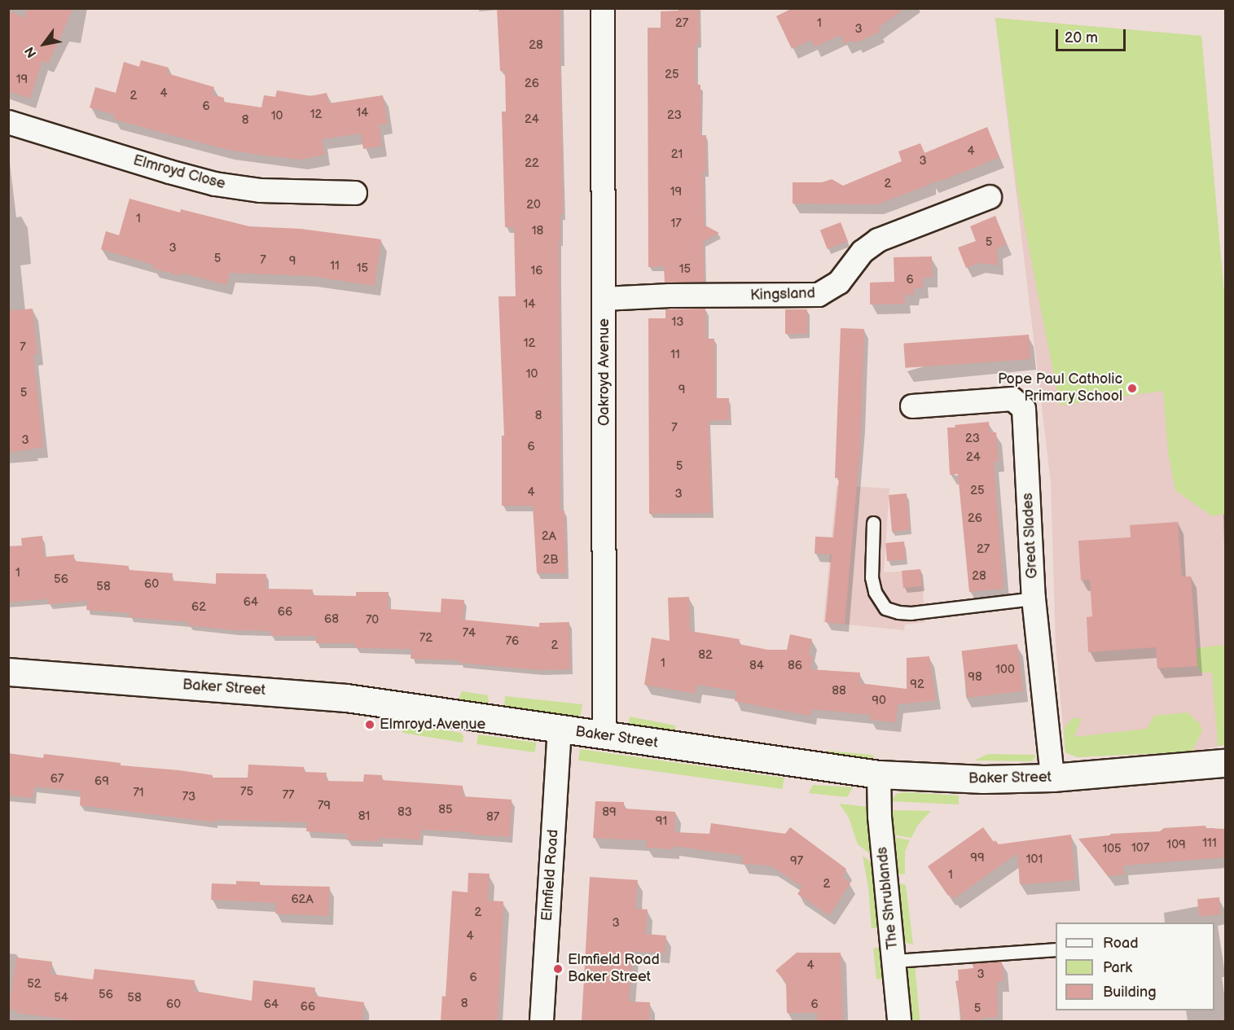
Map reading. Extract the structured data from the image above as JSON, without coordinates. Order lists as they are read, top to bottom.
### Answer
{
  "streets": {
    "street": [
      "Elmroyd Close",
      "Kingsland",
      "Oakroyd Avenue",
      "Great Slades",
      "Baker Street",
      "Elmfield Road",
      "The Shrublands"
    ]
  },
  "crossings": [
    ["Kingsland", "Oakroyd Avenue"],
    ["Oakroyd Avenue", "Baker Street"],
    ["Great Slades", "Baker Street"],
    ["Baker Street", "Elmfield Road"],
    ["Baker Street", "The Shrublands"]
  ],
  "places": ["Pope Paul Catholic Primary School", "Elmroyd Avenue", "Elmfield Road Baker Street"],
  "house_numbers": [
    "27",
    "1",
    "3",
    "28",
    "25",
    "19",
    "26",
    "4",
    "2",
    "6",
    "14",
    "12",
    "23",
    "10",
    "24",
    "8",
    "4",
    "21",
    "3",
    "22",
    "2",
    "19",
    "20",
    "1",
    "17",
    "18",
    "5",
    "3",
    "5",
    "7",
    "9",
    "11",
    "15",
    "15",
    "16",
    "6",
    "14",
    "13",
    "12",
    "7",
    "11",
    "10",
    "9",
    "5",
    "8",
    "7",
    "23",
    "3",
    "6",
    "24",
    "5",
    "25",
    "4",
    "3",
    "26",
    "2A",
    "27",
    "2B",
    "1",
    "28",
    "56",
    "60",
    "58",
    "64",
    "62",
    "66",
    "68",
    "70",
    "74",
    "72",
    "76",
    "2",
    "82",
    "1",
    "84",
    "86",
    "100",
    "98",
    "92",
    "88",
    "90",
    "67",
    "69",
    "75",
    "71",
    "77",
    "73",
    "79",
    "85",
    "83",
    "89",
    "81",
    "87",
    "91",
    "111",
    "109",
    "107",
    "105",
    "99",
    "101",
    "97",
    "1",
    "2",
    "62A",
    "2",
    "3",
    "4",
    "4",
    "3",
    "6",
    "52",
    "56",
    "54",
    "58",
    "8",
    "60",
    "64",
    "6",
    "66",
    "5"
  ],
  "legend": ["Road", "Park", "Building"],
  "scale_bar": "20 m",
  "north": "bottom left"
}
